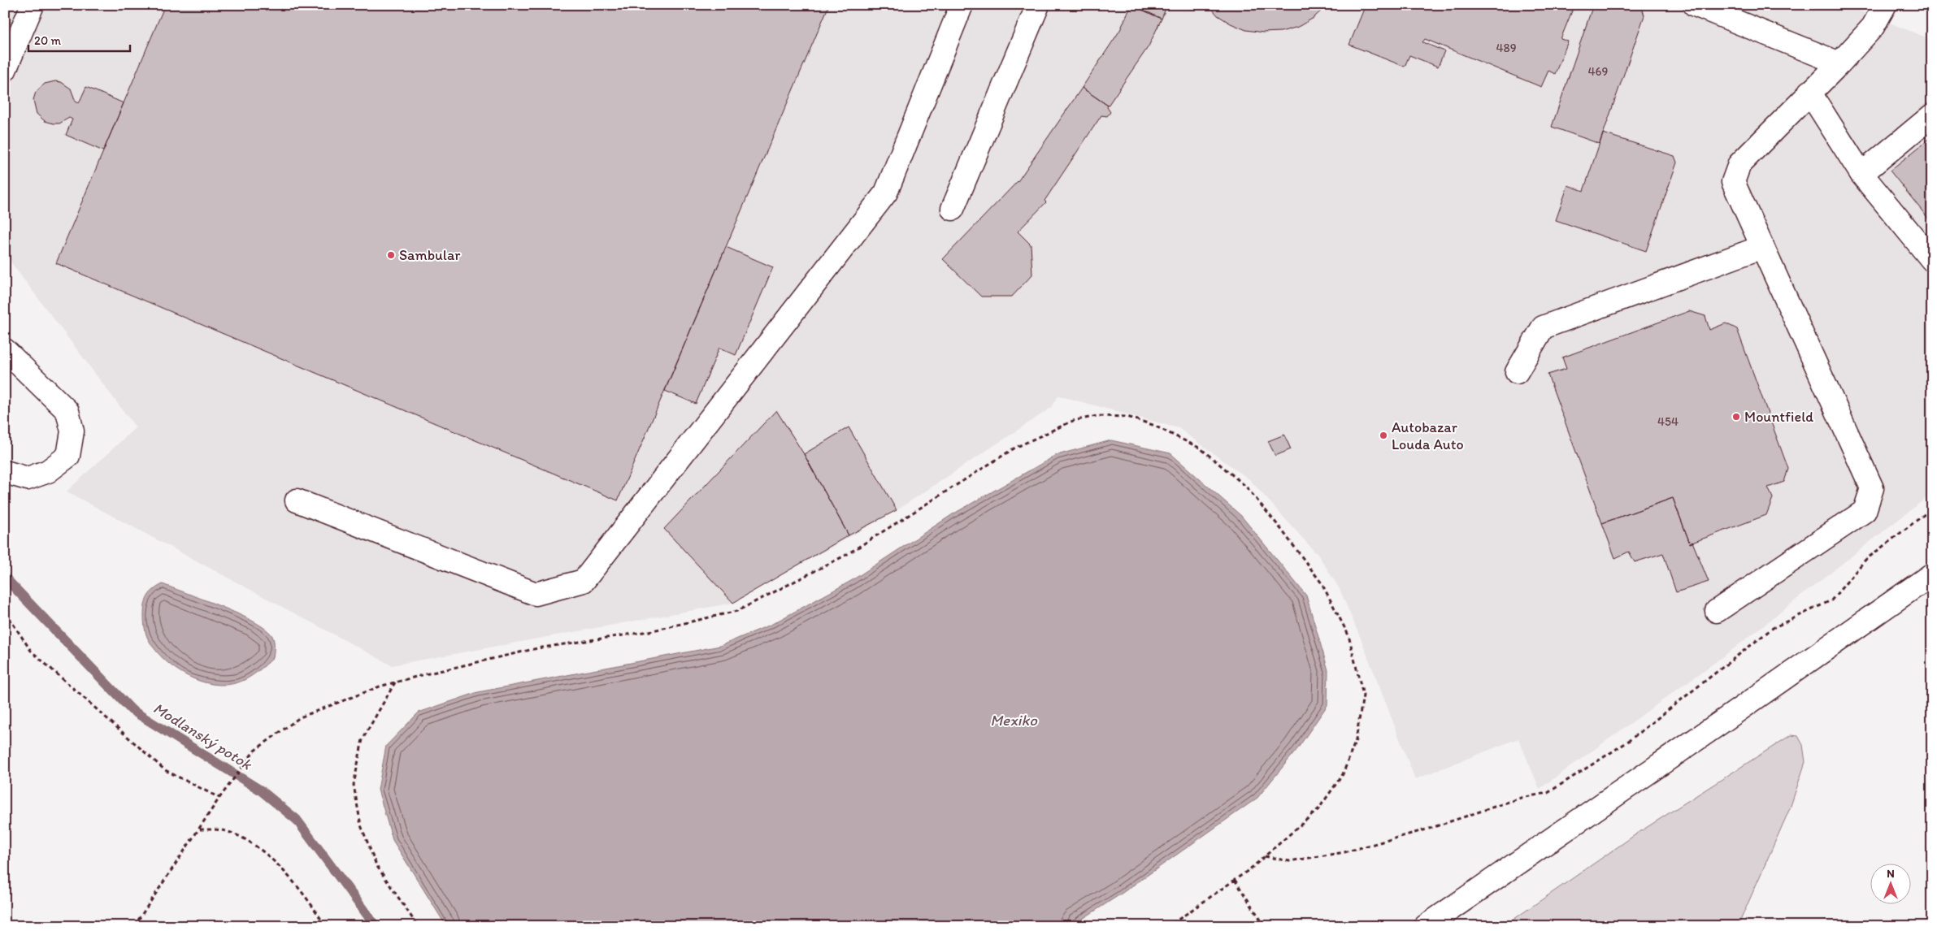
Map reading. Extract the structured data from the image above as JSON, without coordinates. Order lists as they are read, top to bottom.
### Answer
{
  "water": ["Mexiko", "Modlanský potok"],
  "places": ["Sambular", "Mountfield", "Autobazar Louda Auto"],
  "house_numbers": ["489", "469", "454"],
  "scale_bar": "20 m",
  "north": "top"
}
